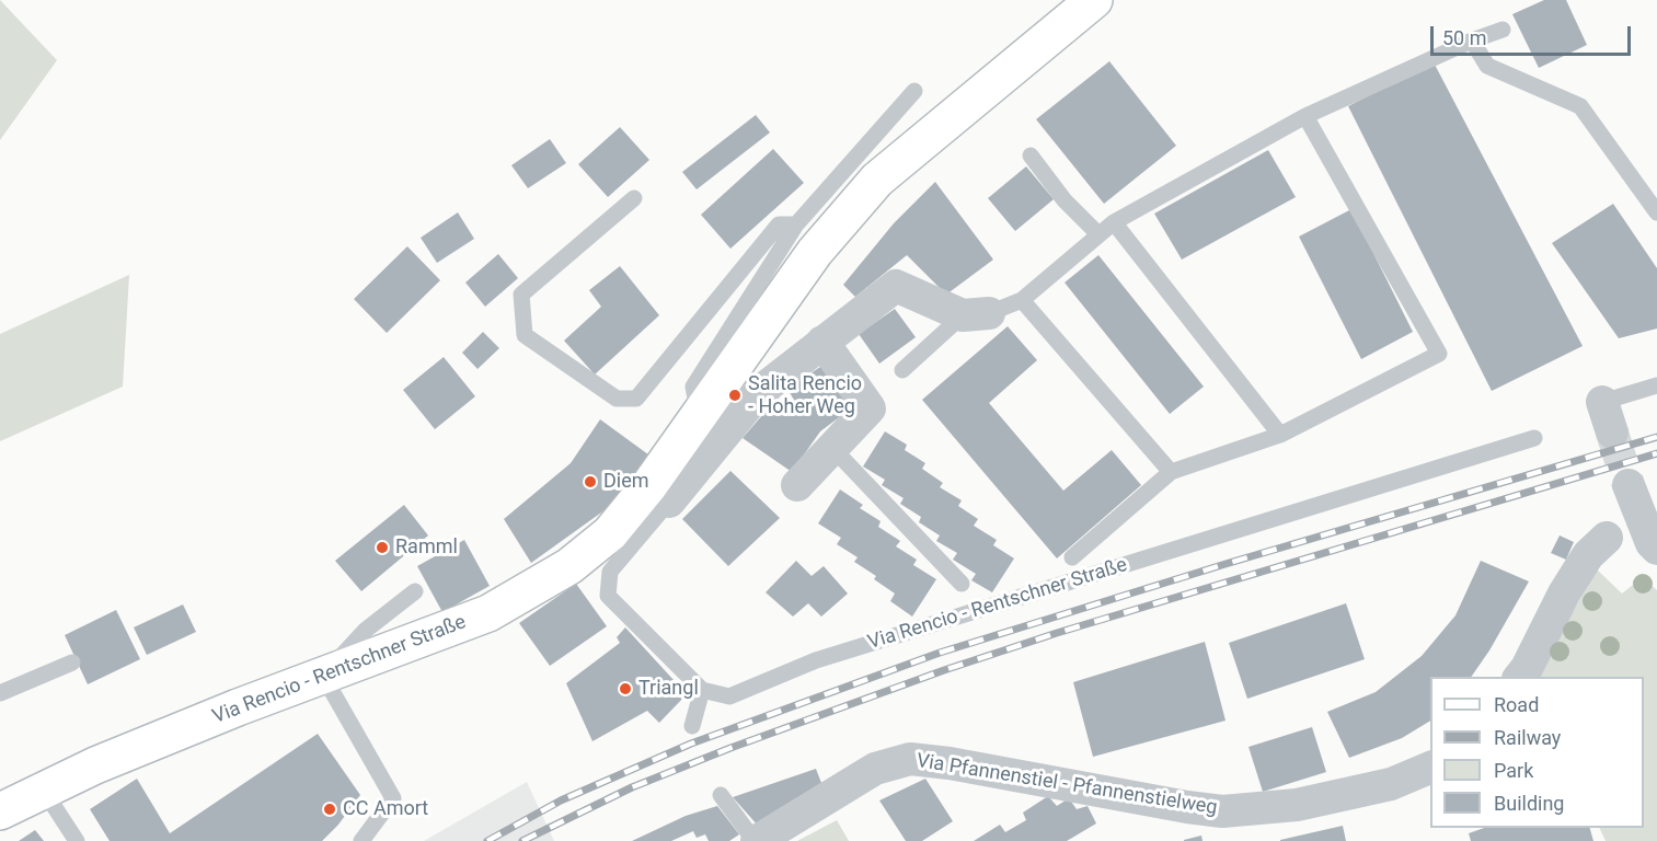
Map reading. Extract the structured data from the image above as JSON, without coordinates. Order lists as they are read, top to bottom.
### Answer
{
  "streets": {
    "street": ["Via Rencio - Rentschner Straße", "Via Pfannenstiel - Pfannenstielweg"]
  },
  "places": [
    "Salita Rencio - Hoher Weg",
    "Diem",
    "Ramml",
    "Triangl",
    "CC Amort"
  ],
  "legend": [
    "Road",
    "Railway",
    "Park",
    "Building"
  ],
  "scale_bar": "50 m"
}
